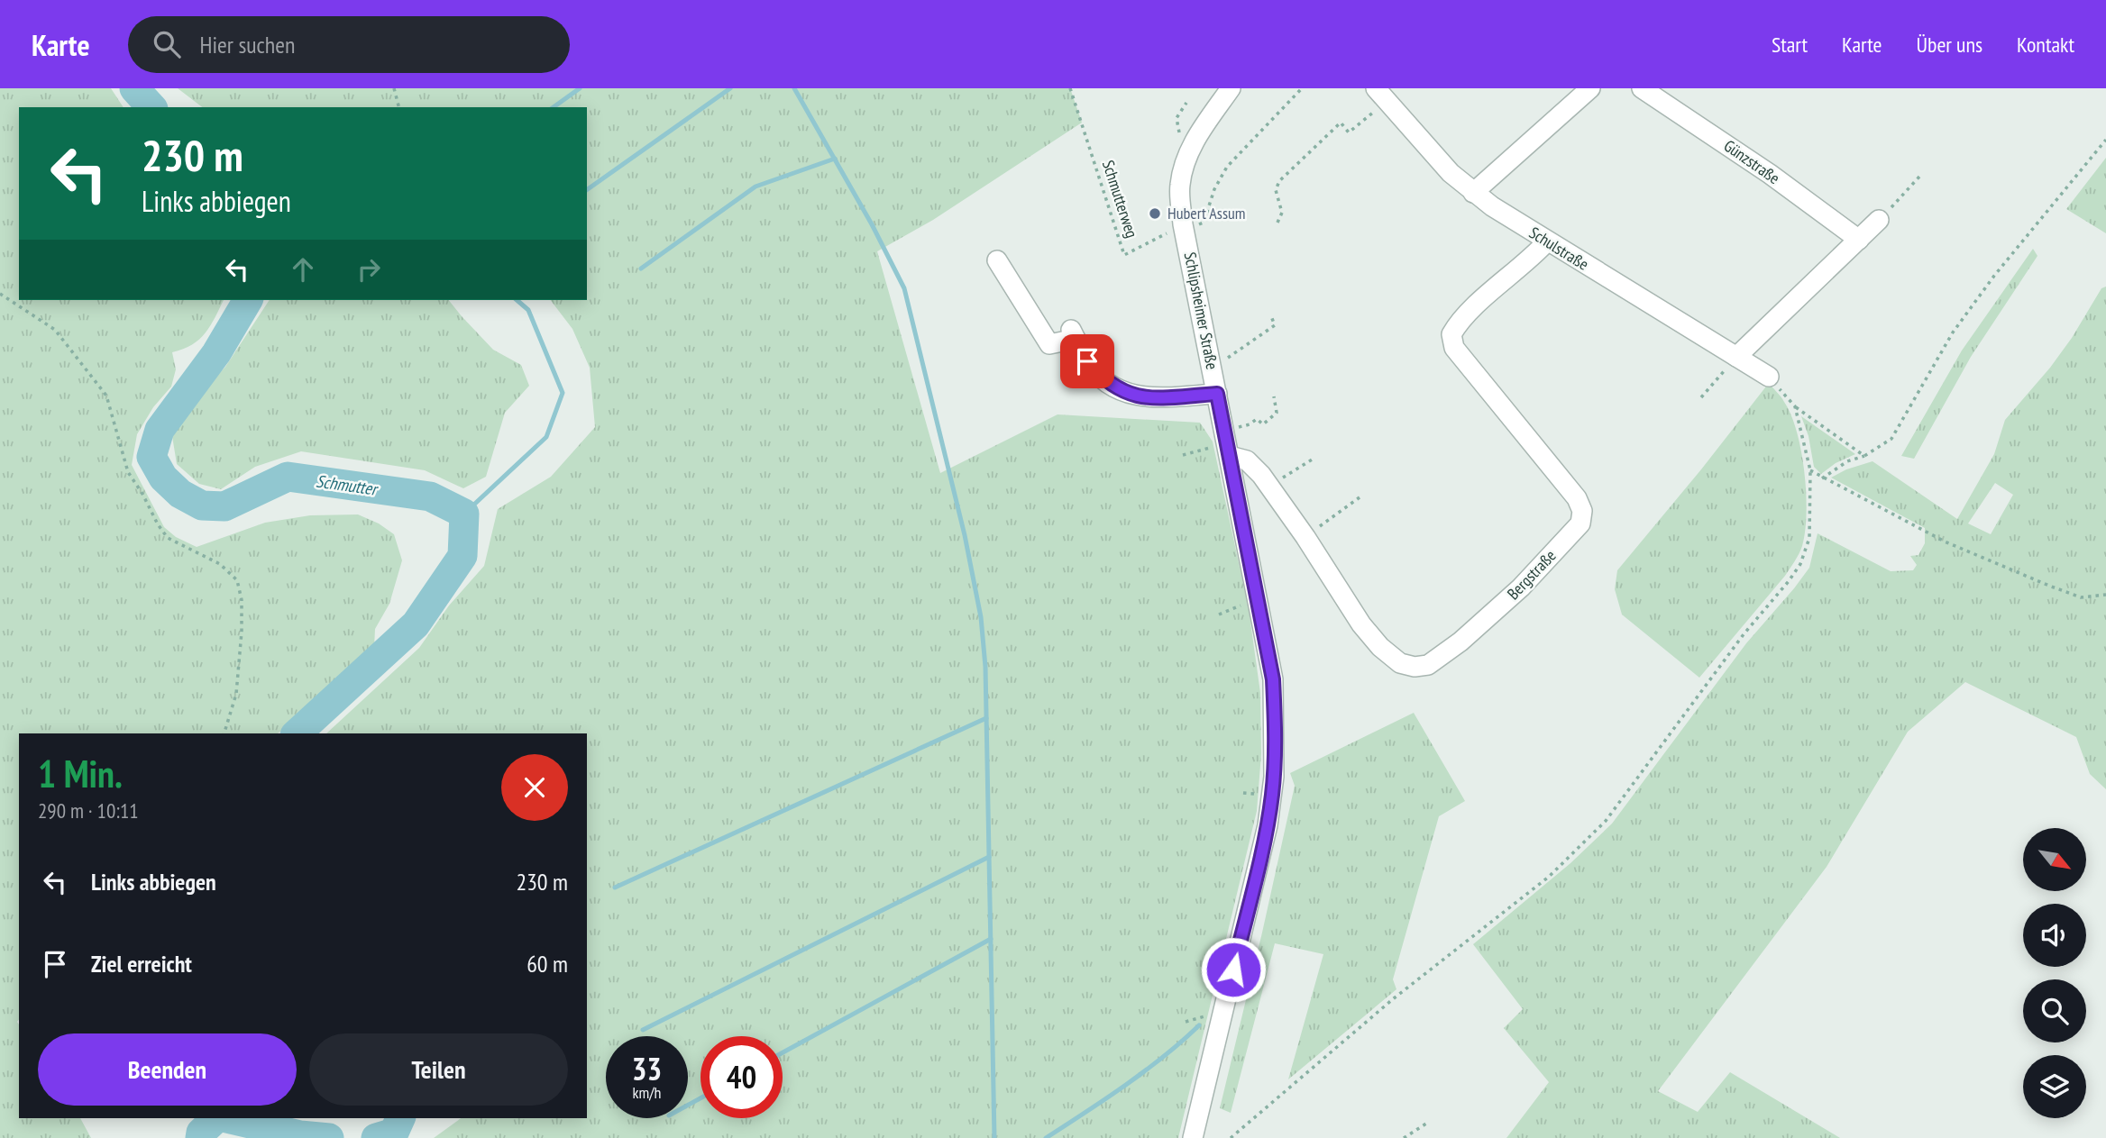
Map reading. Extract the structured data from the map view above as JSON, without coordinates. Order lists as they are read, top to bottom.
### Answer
{
  "streets": {
    "street": [
      "Günzstraße",
      "Schulstraße",
      "Schlipsheimer Straße",
      "Bergstraße"
    ],
    "path": ["Schmutterweg"]
  },
  "crossings": [
    ["Schmutterweg", "Schlipsheimer Straße"],
    ["Schulstraße", "Bergstraße"],
    ["Schlipsheimer Straße", "Bergstraße"]
  ],
  "water": ["Schmutter"],
  "places": ["Hubert Assum"],
  "north": "bottom right",
  "page": {
    "header": "Karte",
    "search": "Hier suchen",
    "nav": [
      "Start",
      "Karte",
      "Über uns",
      "Kontakt"
    ],
    "turn": ["230 m", "Links abbiegen"],
    "heading": ["1 Min.", "290 m · 10:11"],
    "list": [
      {
        "name": "Links abbiegen",
        "value": "230 m"
      },
      {
        "name": "Ziel erreicht",
        "value": "60 m"
      }
    ],
    "buttons": ["Beenden", "Teilen"],
    "speed": "33 km/h",
    "limit": "40"
  }
}
